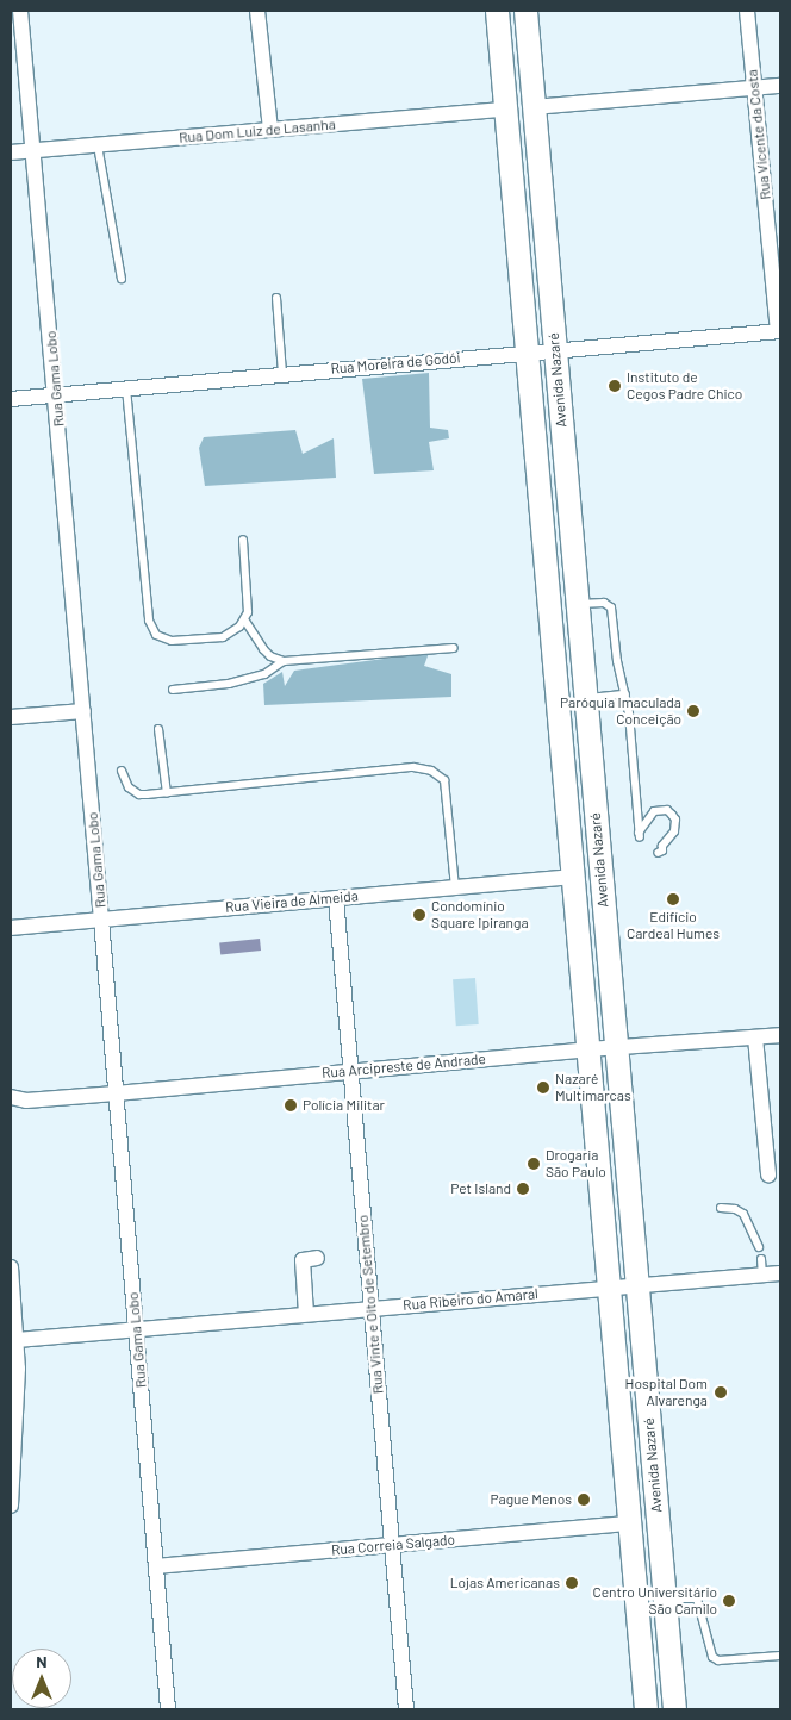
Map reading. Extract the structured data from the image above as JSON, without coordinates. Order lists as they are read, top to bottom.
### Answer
{
  "streets": {
    "main road": ["Avenida Nazaré"],
    "street": [
      "Rua Dom Luiz de Lasanha",
      "Rua Vicente da Costa",
      "Rua Moreira de Godói",
      "Rua Gama Lobo",
      "Rua Vieira de Almeida",
      "Rua Arcipreste de Andrade",
      "Rua Ribeiro do Amaral",
      "Rua Vinte e Oito de Setembro",
      "Rua Correia Salgado"
    ]
  },
  "crossings": [
    ["Rua Dom Luiz de Lasanha", "Rua Gama Lobo"],
    ["Rua Dom Luiz de Lasanha", "Avenida Nazaré"],
    ["Rua Vicente da Costa", "Rua Moreira de Godói"],
    ["Rua Moreira de Godói", "Rua Gama Lobo"],
    ["Rua Moreira de Godói", "Avenida Nazaré"],
    ["Rua Gama Lobo", "Rua Vieira de Almeida"],
    ["Rua Gama Lobo", "Rua Arcipreste de Andrade"],
    ["Rua Gama Lobo", "Rua Ribeiro do Amaral"],
    ["Rua Gama Lobo", "Rua Correia Salgado"],
    ["Avenida Nazaré", "Rua Vieira de Almeida"],
    ["Avenida Nazaré", "Rua Arcipreste de Andrade"],
    ["Avenida Nazaré", "Rua Ribeiro do Amaral"],
    ["Avenida Nazaré", "Rua Correia Salgado"],
    ["Rua Vieira de Almeida", "Rua Vinte e Oito de Setembro"],
    ["Rua Arcipreste de Andrade", "Rua Vinte e Oito de Setembro"],
    ["Rua Ribeiro do Amaral", "Rua Vinte e Oito de Setembro"],
    ["Rua Vinte e Oito de Setembro", "Rua Correia Salgado"]
  ],
  "places": [
    "Instituto de Cegos Padre Chico",
    "Paróquia Imaculada Conceição",
    "Edifício Cardeal Humes",
    "Condomínio Square Ipiranga",
    "Nazaré Multimarcas",
    "Polícia Militar",
    "Drogaria São Paulo",
    "Pet Island",
    "Hospital Dom Alvarenga",
    "Pague Menos",
    "Lojas Americanas",
    "Centro Universitário São Camilo"
  ],
  "north": "top"
}
